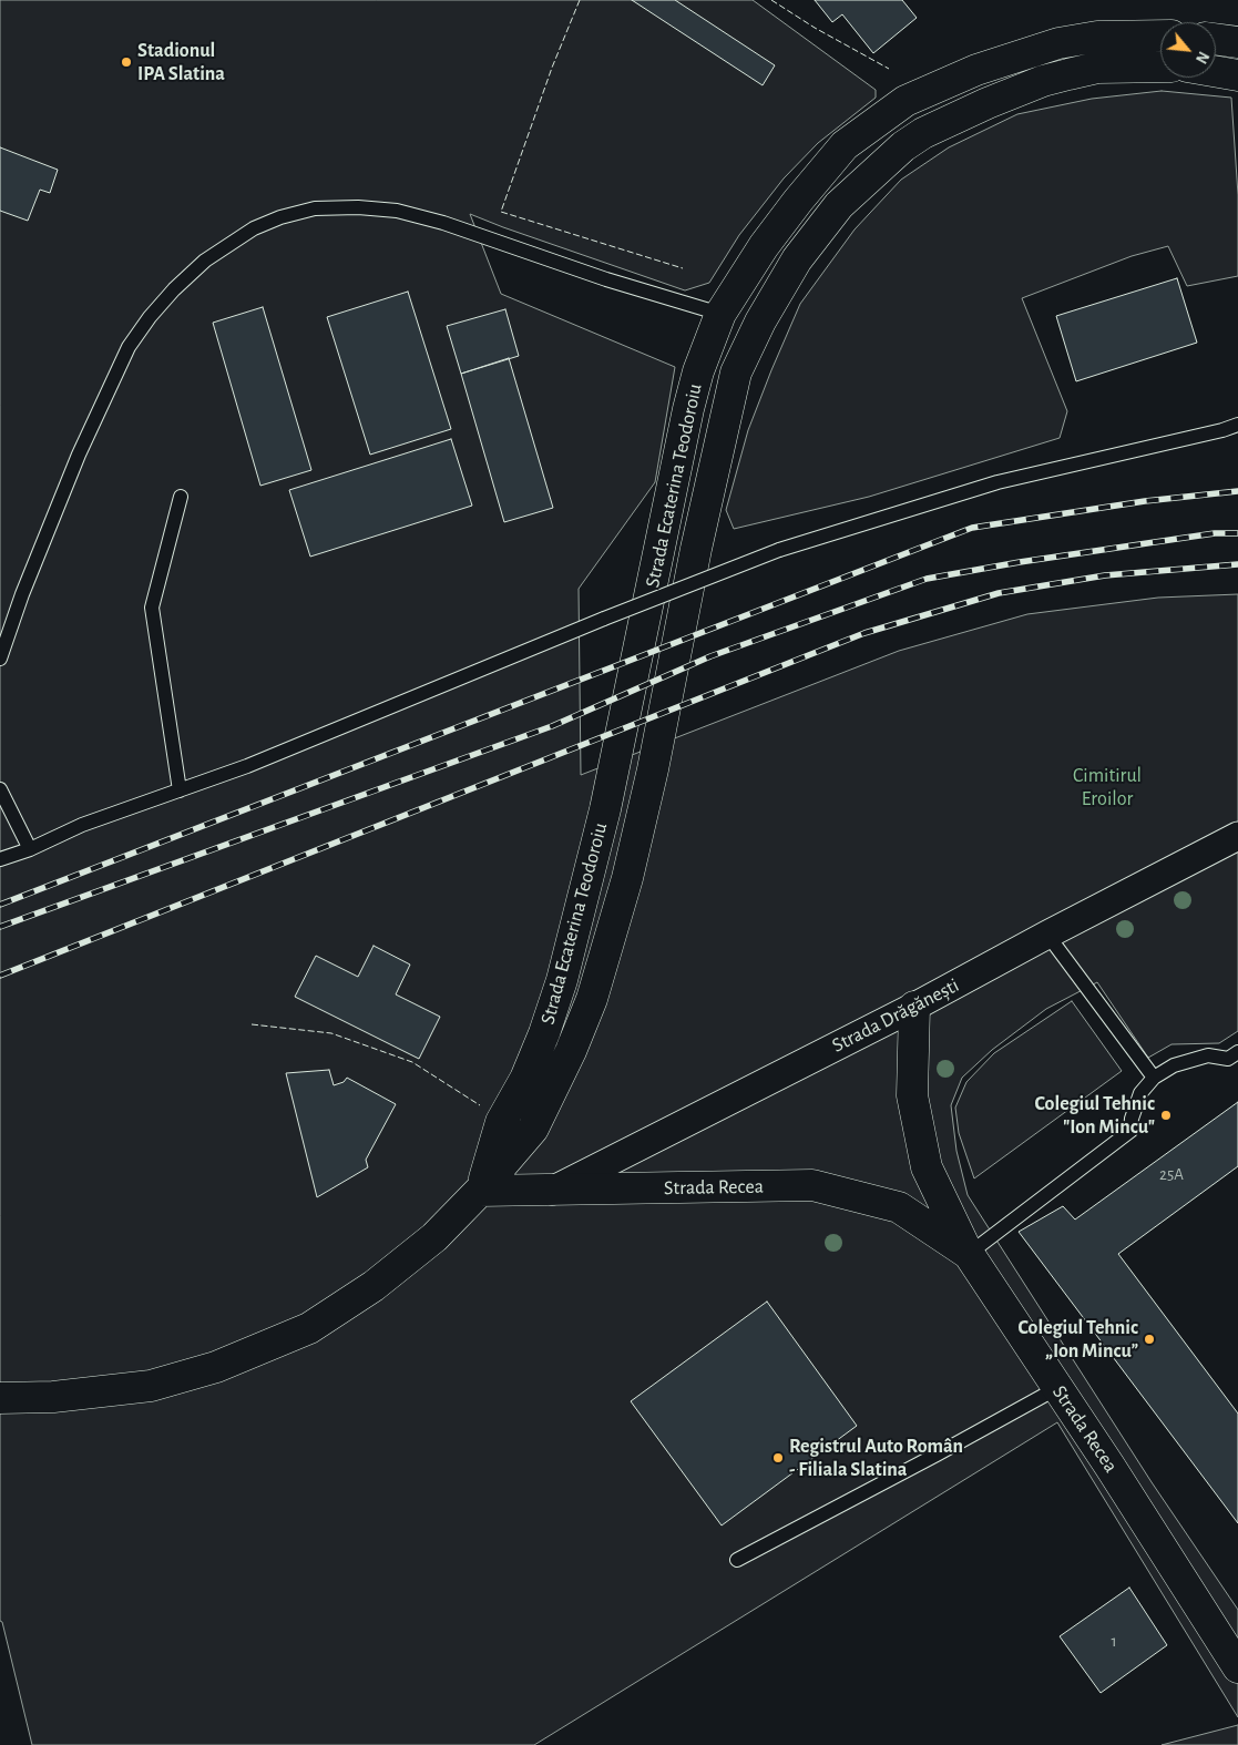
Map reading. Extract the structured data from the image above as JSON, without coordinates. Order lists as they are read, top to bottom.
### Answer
{
  "streets": {
    "main road": ["Strada Ecaterina Teodoroiu", "Strada Recea"],
    "street": ["Strada Drăgănești"]
  },
  "crossings": [
    ["Strada Ecaterina Teodoroiu", "Strada Recea"],
    ["Strada Drăgănești", "Strada Recea"]
  ],
  "parks": ["Cimitirul Eroilor"],
  "places": [
    "Stadionul IPA Slatina",
    "Colegiul Tehnic \"Ion Mincu\"",
    "Colegiul Tehnic „Ion Mincu”",
    "Registrul Auto Român - Filiala Slatina"
  ],
  "house_numbers": ["25A", "1"],
  "north": "bottom right"
}
